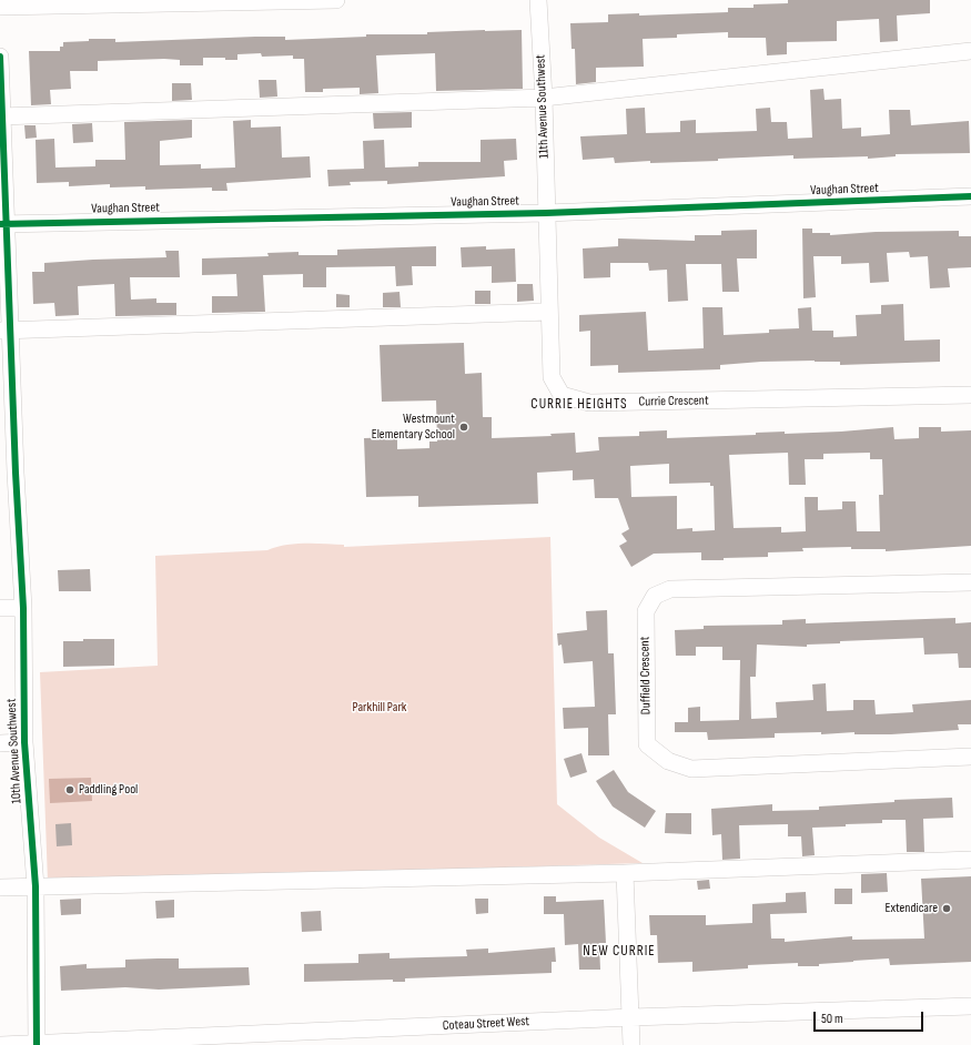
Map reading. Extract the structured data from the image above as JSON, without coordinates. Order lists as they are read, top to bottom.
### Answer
{
  "streets": {
    "street": [
      "11th Avenue Southwest",
      "Vaughan Street",
      "Currie Crescent",
      "Duffield Crescent",
      "10th Avenue Southwest",
      "Coteau Street West"
    ]
  },
  "crossings": [
    ["11th Avenue Southwest", "Vaughan Street"],
    ["11th Avenue Southwest", "Currie Crescent"],
    ["Vaughan Street", "Currie Crescent"],
    ["Vaughan Street", "10th Avenue Southwest"],
    ["10th Avenue Southwest", "Coteau Street West"]
  ],
  "districts": ["CURRIE HEIGHTS", "NEW CURRIE"],
  "parks": ["Parkhill Park"],
  "places": ["Westmount Elementary School", "Paddling Pool", "Extendicare"],
  "scale_bar": "50 m"
}
